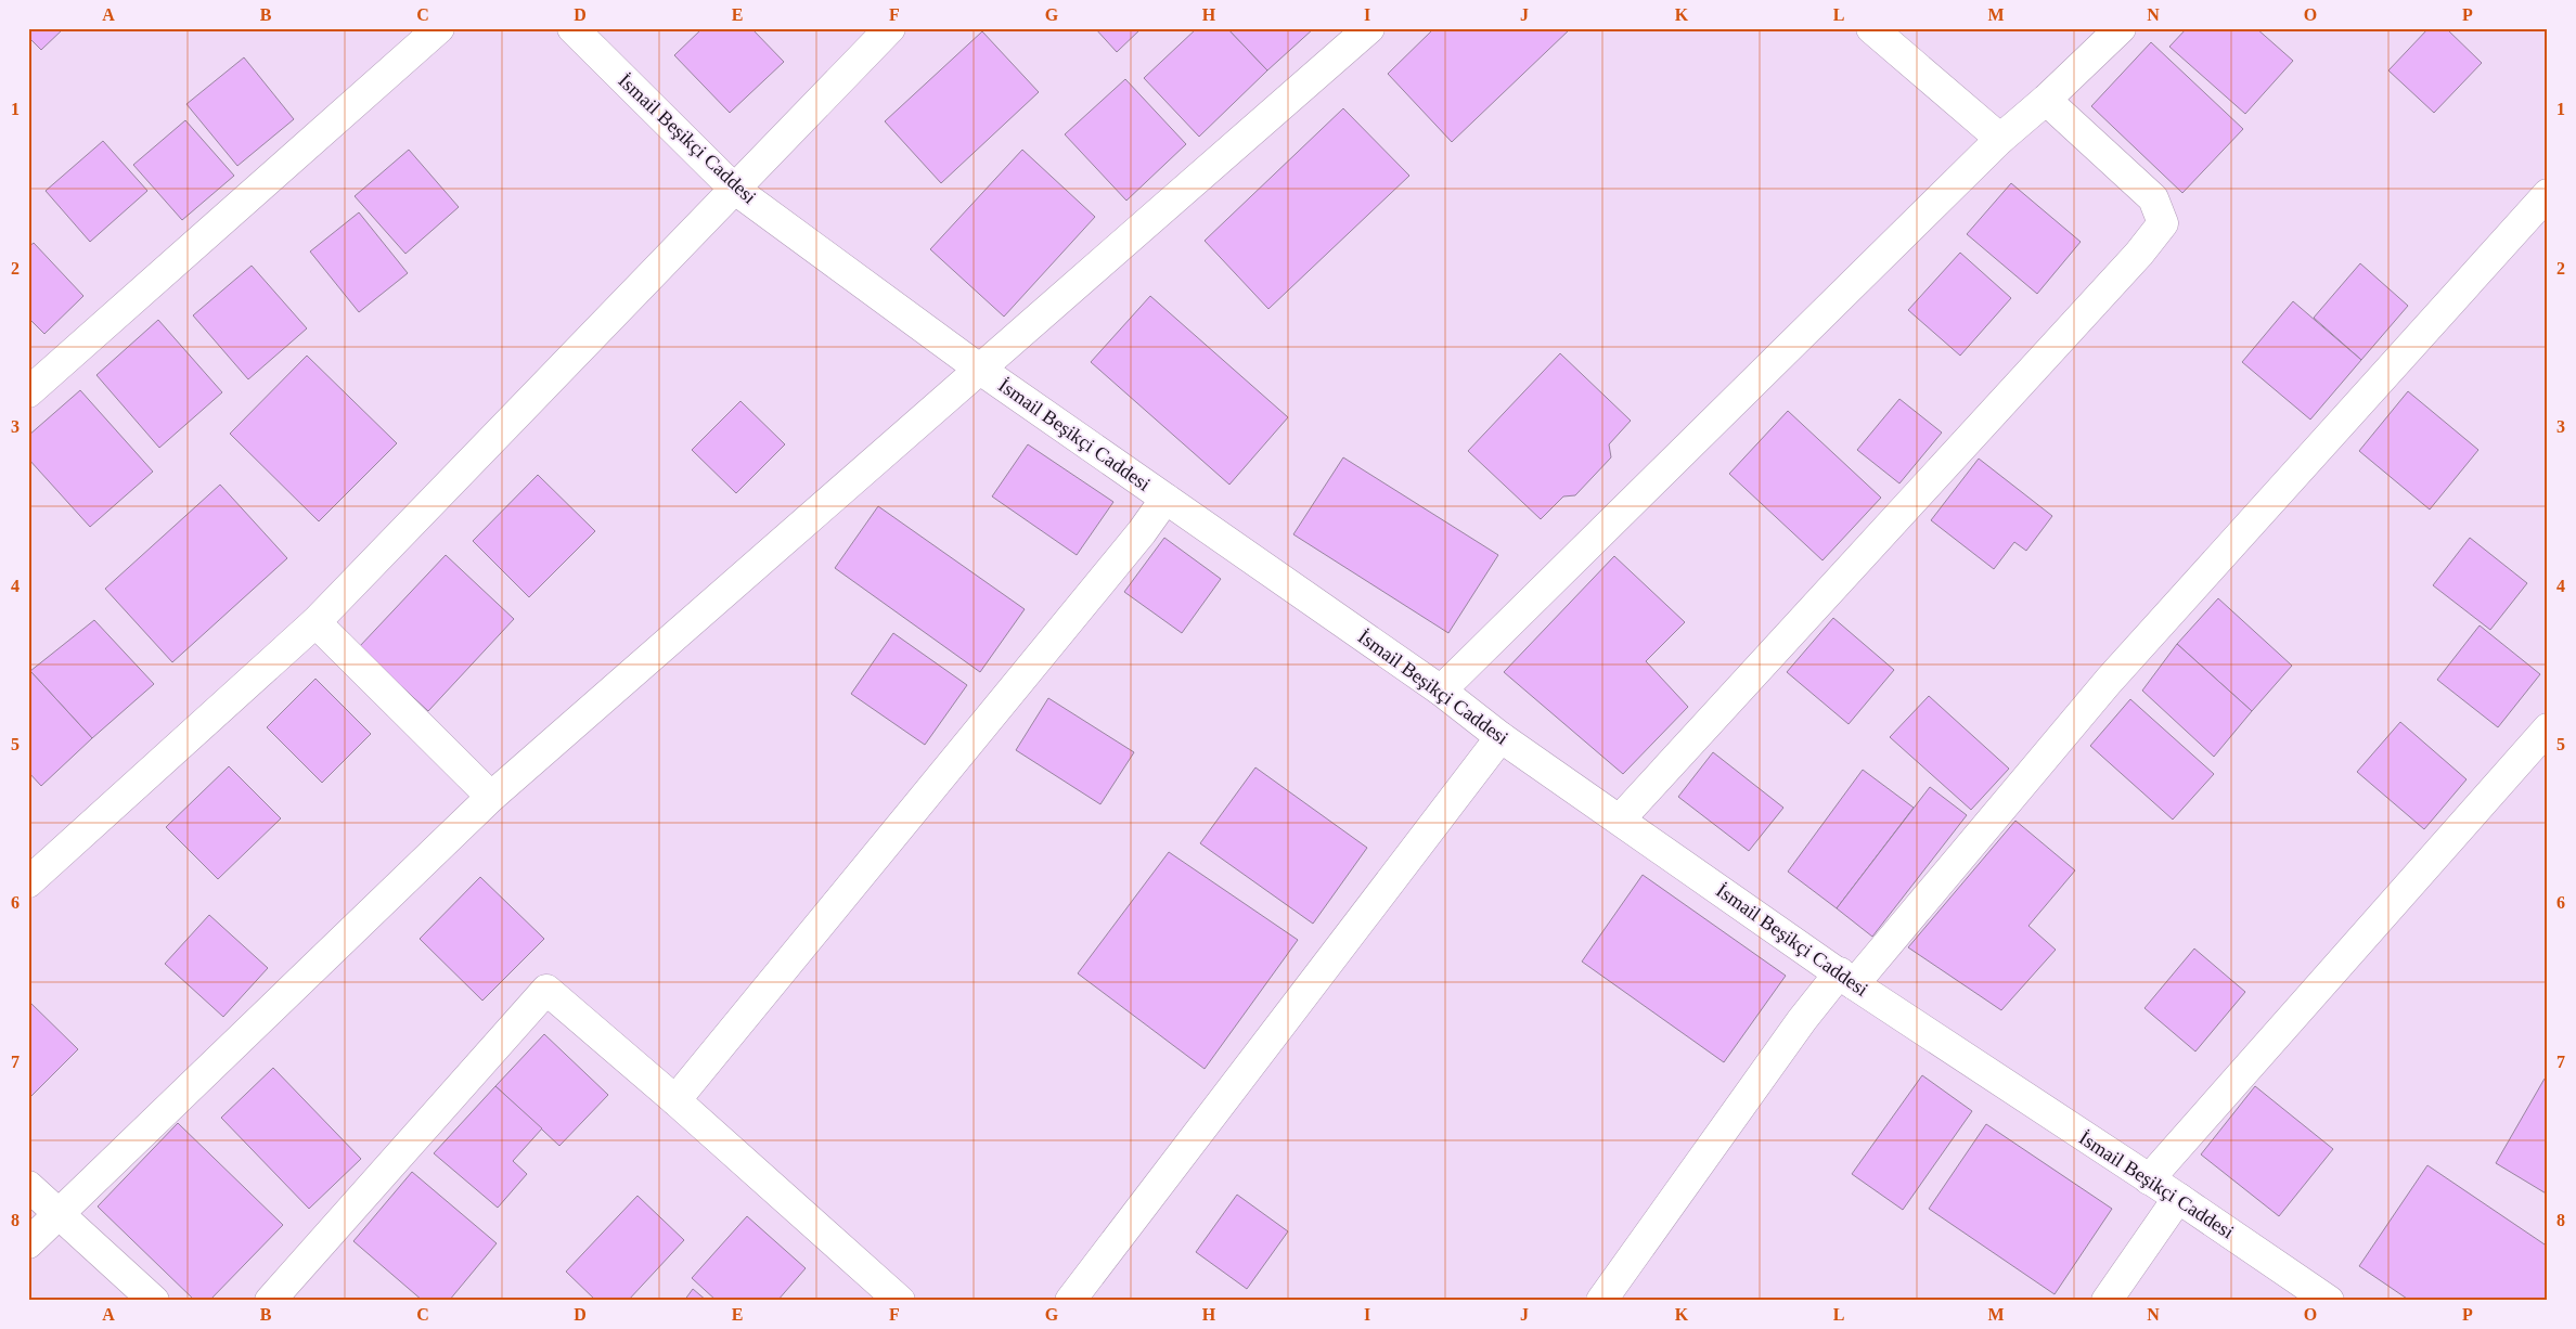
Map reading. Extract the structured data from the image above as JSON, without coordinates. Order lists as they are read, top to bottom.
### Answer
{
  "streets": {
    "street": ["İsmail Beşikçi Caddesi"]
  },
  "grid": {
    "columns": [
      "A",
      "B",
      "C",
      "D",
      "E",
      "F",
      "G",
      "H",
      "I",
      "J",
      "K",
      "L",
      "M",
      "N",
      "O",
      "P"
    ],
    "rows": [
      "1",
      "2",
      "3",
      "4",
      "5",
      "6",
      "7",
      "8"
    ]
  }
}
